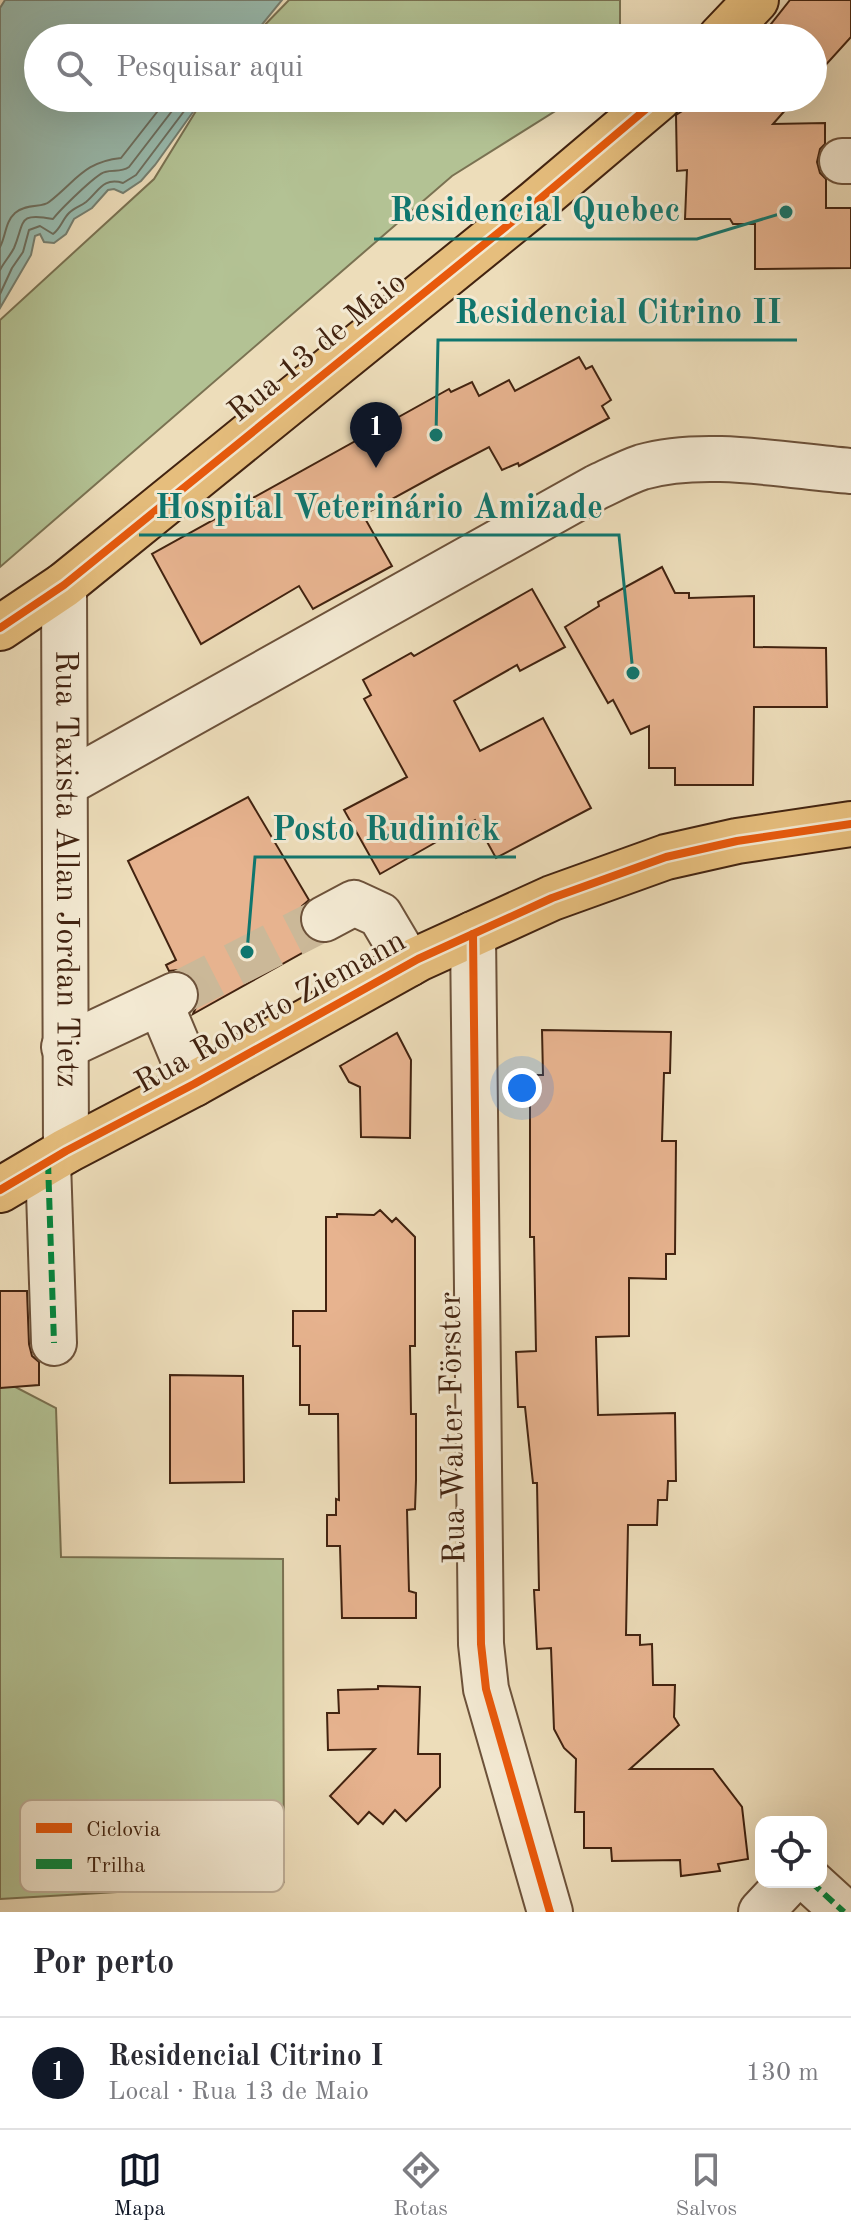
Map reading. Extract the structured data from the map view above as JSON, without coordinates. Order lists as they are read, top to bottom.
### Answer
{
  "streets": {
    "main road": ["Rua 13 de Maio", "Rua Roberto Ziemann"],
    "street": ["Rua Taxista Allan Jordan Tietz", "Rua Walter Förster"]
  },
  "crossings": [
    ["Rua 13 de Maio", "Rua Taxista Allan Jordan Tietz"],
    ["Rua Taxista Allan Jordan Tietz", "Rua Roberto Ziemann"],
    ["Rua Roberto Ziemann", "Rua Walter Förster"]
  ],
  "places": [
    "Residencial Quebec",
    "Residencial Citrino II",
    "Hospital Veterinário Amizade",
    "Posto Rudinick"
  ],
  "legend": ["Ciclovia", "Trilha"],
  "page": {
    "search": "Pesquisar aqui",
    "pins": "1",
    "heading": "Por perto",
    "list": [
      {
        "mark": "1",
        "name": "Residencial Citrino I",
        "note": "Local · Rua 13 de Maio",
        "value": "130 m"
      }
    ],
    "nav": ["Mapa", "Rotas", "Salvos"]
  }
}
